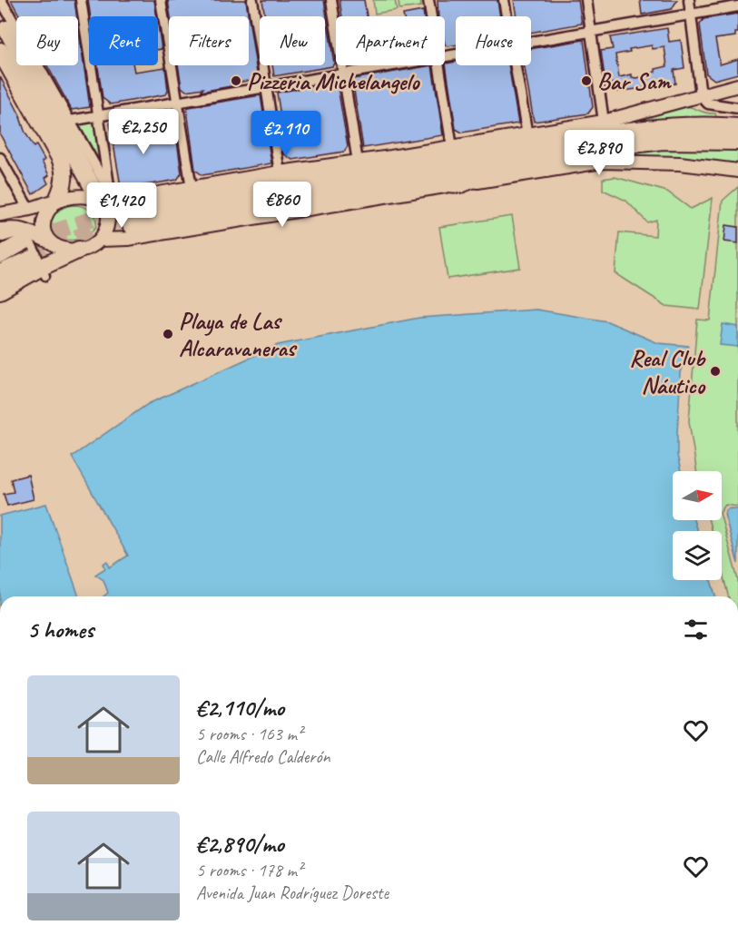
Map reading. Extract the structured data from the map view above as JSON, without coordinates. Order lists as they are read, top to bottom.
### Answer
{
  "places": [
    "Pizzeria Michelangelo",
    "Bar Sam",
    "Playa de Las Alcaravaneras",
    "Real Club Náutico"
  ],
  "north": "right",
  "page": {
    "chip": [
      "Buy",
      "Rent",
      "Filters",
      "New",
      "Apartment",
      "House"
    ],
    "price": [
      "€2,250",
      "€2,110",
      "€2,890",
      "€860",
      "€1,420"
    ],
    "heading": "5 homes",
    "list": [
      {
        "name": "€2,110/mo",
        "note": "5 rooms · 163 m² · Calle Alfredo Calderón"
      },
      {
        "name": "€2,890/mo",
        "note": "5 rooms · 178 m² · Avenida Juan Rodríguez Doreste"
      }
    ]
  }
}
